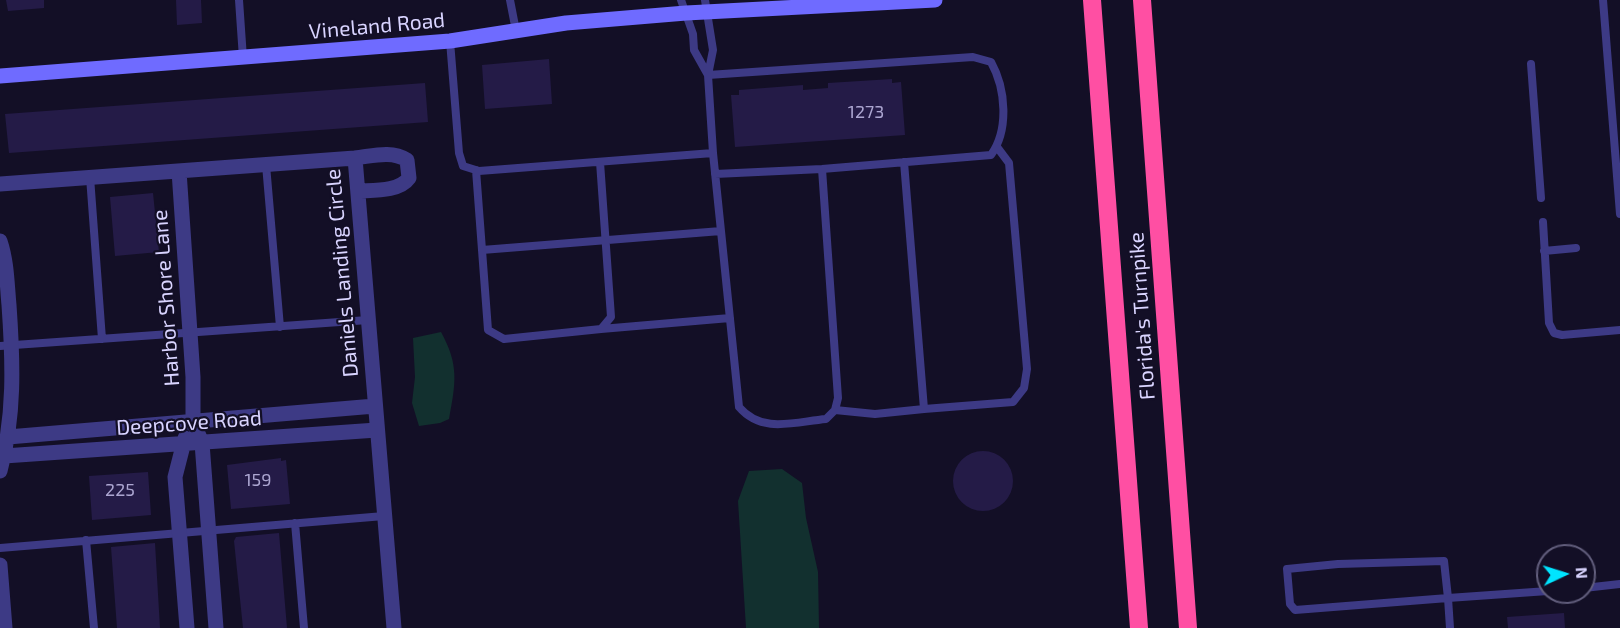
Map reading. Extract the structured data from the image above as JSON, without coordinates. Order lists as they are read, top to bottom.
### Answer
{
  "streets": {
    "highway": ["Florida's Turnpike"],
    "main road": ["Vineland Road"],
    "street": ["Daniels Landing Circle", "Harbor Shore Lane", "Deepcove Road"]
  },
  "crossings": [
    ["Daniels Landing Circle", "Harbor Shore Lane"],
    ["Daniels Landing Circle", "Deepcove Road"],
    ["Harbor Shore Lane", "Deepcove Road"]
  ],
  "house_numbers": ["1273", "159", "225"],
  "north": "right"
}
